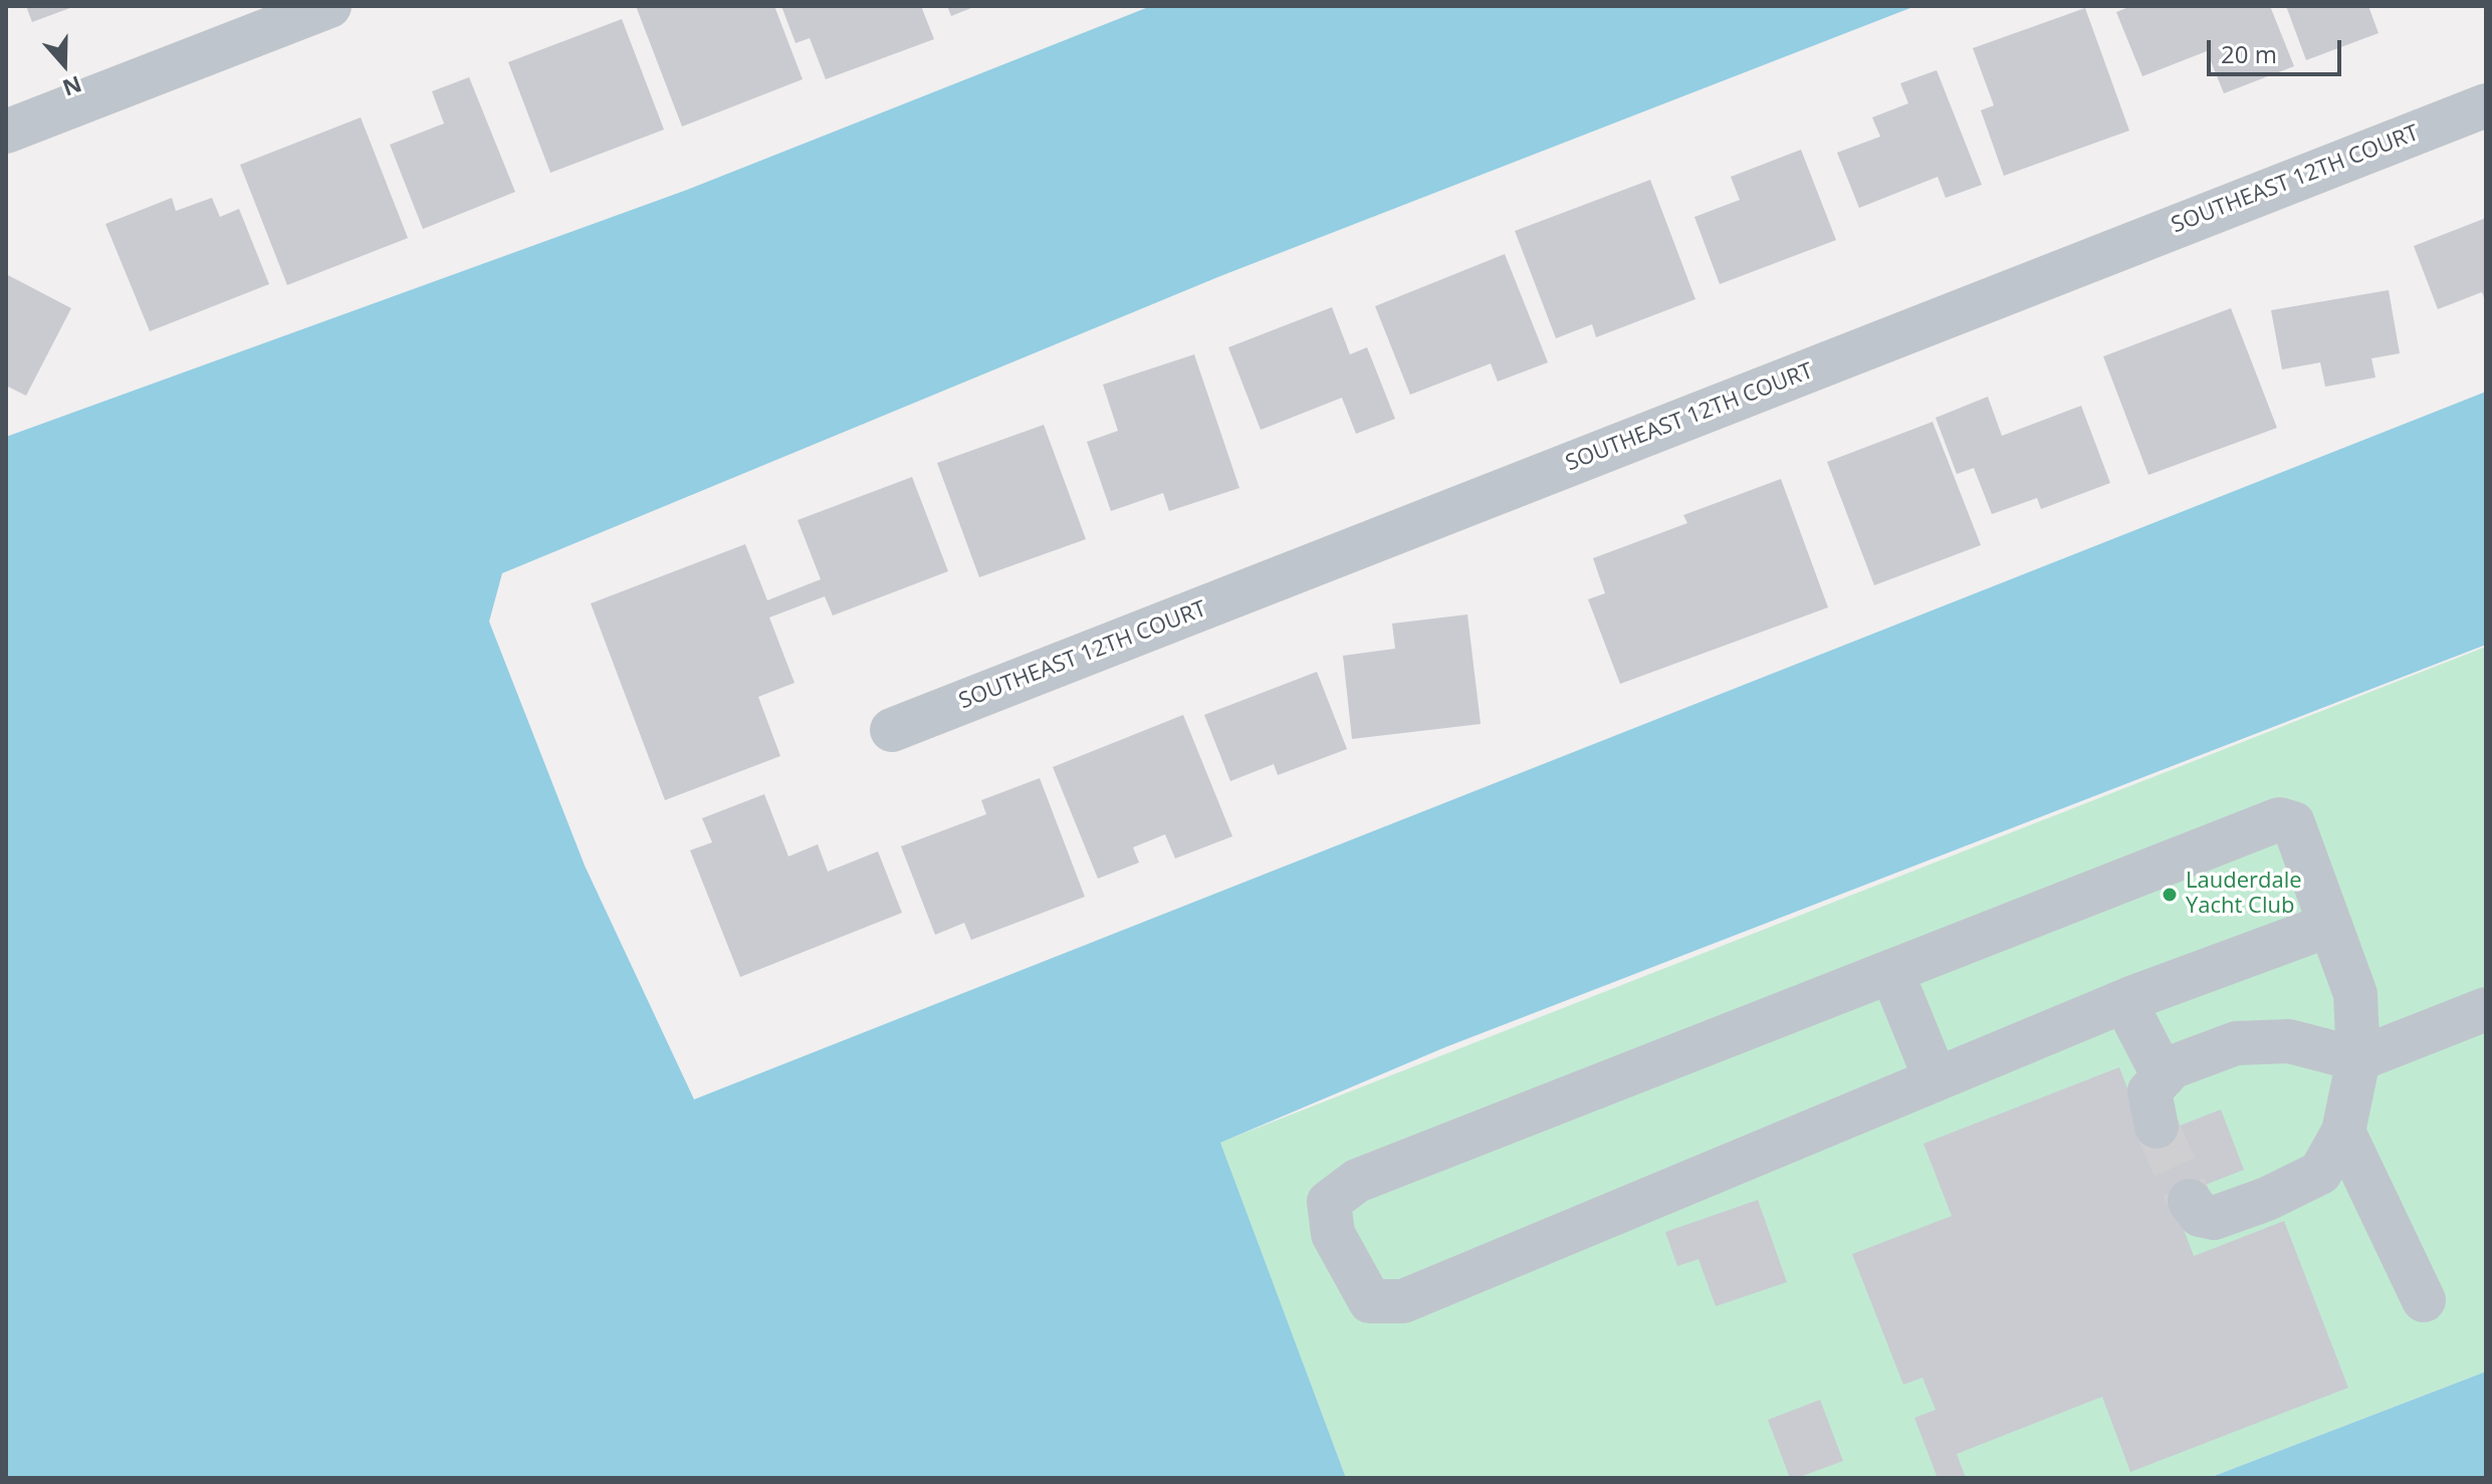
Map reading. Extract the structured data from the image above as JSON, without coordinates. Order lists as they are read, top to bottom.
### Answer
{
  "streets": {
    "street": ["SOUTHEAST 12TH COURT"]
  },
  "places": ["Lauderdale Yacht Club"],
  "scale_bar": "20 m",
  "north": "bottom"
}
